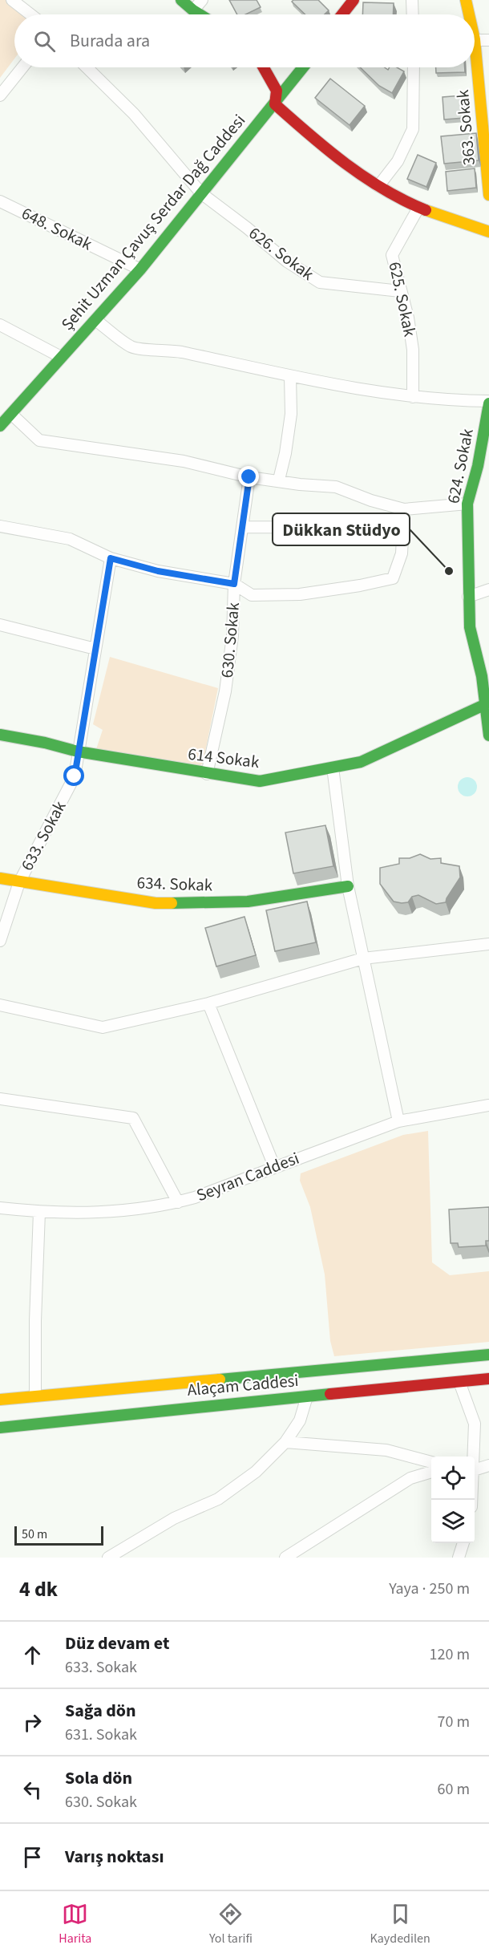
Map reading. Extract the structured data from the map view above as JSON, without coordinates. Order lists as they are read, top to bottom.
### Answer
{
  "streets": {
    "street": [
      "363. Sokak",
      "Şehit Uzman Çavuş Serdar Dağ Caddesi",
      "648. Sokak",
      "626. Sokak",
      "625. Sokak",
      "624. Sokak",
      "630. Sokak",
      "614 Sokak",
      "633. Sokak",
      "634. Sokak",
      "Seyran Caddesi",
      "Alaçam Caddesi"
    ]
  },
  "crossings": [
    ["Şehit Uzman Çavuş Serdar Dağ Caddesi", "648. Sokak"],
    ["Şehit Uzman Çavuş Serdar Dağ Caddesi", "626. Sokak"],
    ["626. Sokak", "625. Sokak"],
    ["624. Sokak", "614 Sokak"],
    ["630. Sokak", "614 Sokak"],
    ["614 Sokak", "633. Sokak"],
    ["633. Sokak", "634. Sokak"]
  ],
  "places": ["Dükkan Stüdyo"],
  "scale_bar": "50 m",
  "page": {
    "search": "Burada ara",
    "scale": "50 m",
    "heading": ["4 dk", "Yaya · 250 m"],
    "list": [
      ["Düz devam et", "633. Sokak", "120 m"],
      ["Sağa dön", "631. Sokak", "70 m"],
      ["Sola dön", "630. Sokak", "60 m"],
      "Varış noktası"
    ],
    "nav": ["Harita", "Yol tarifi", "Kaydedilen"]
  }
}
